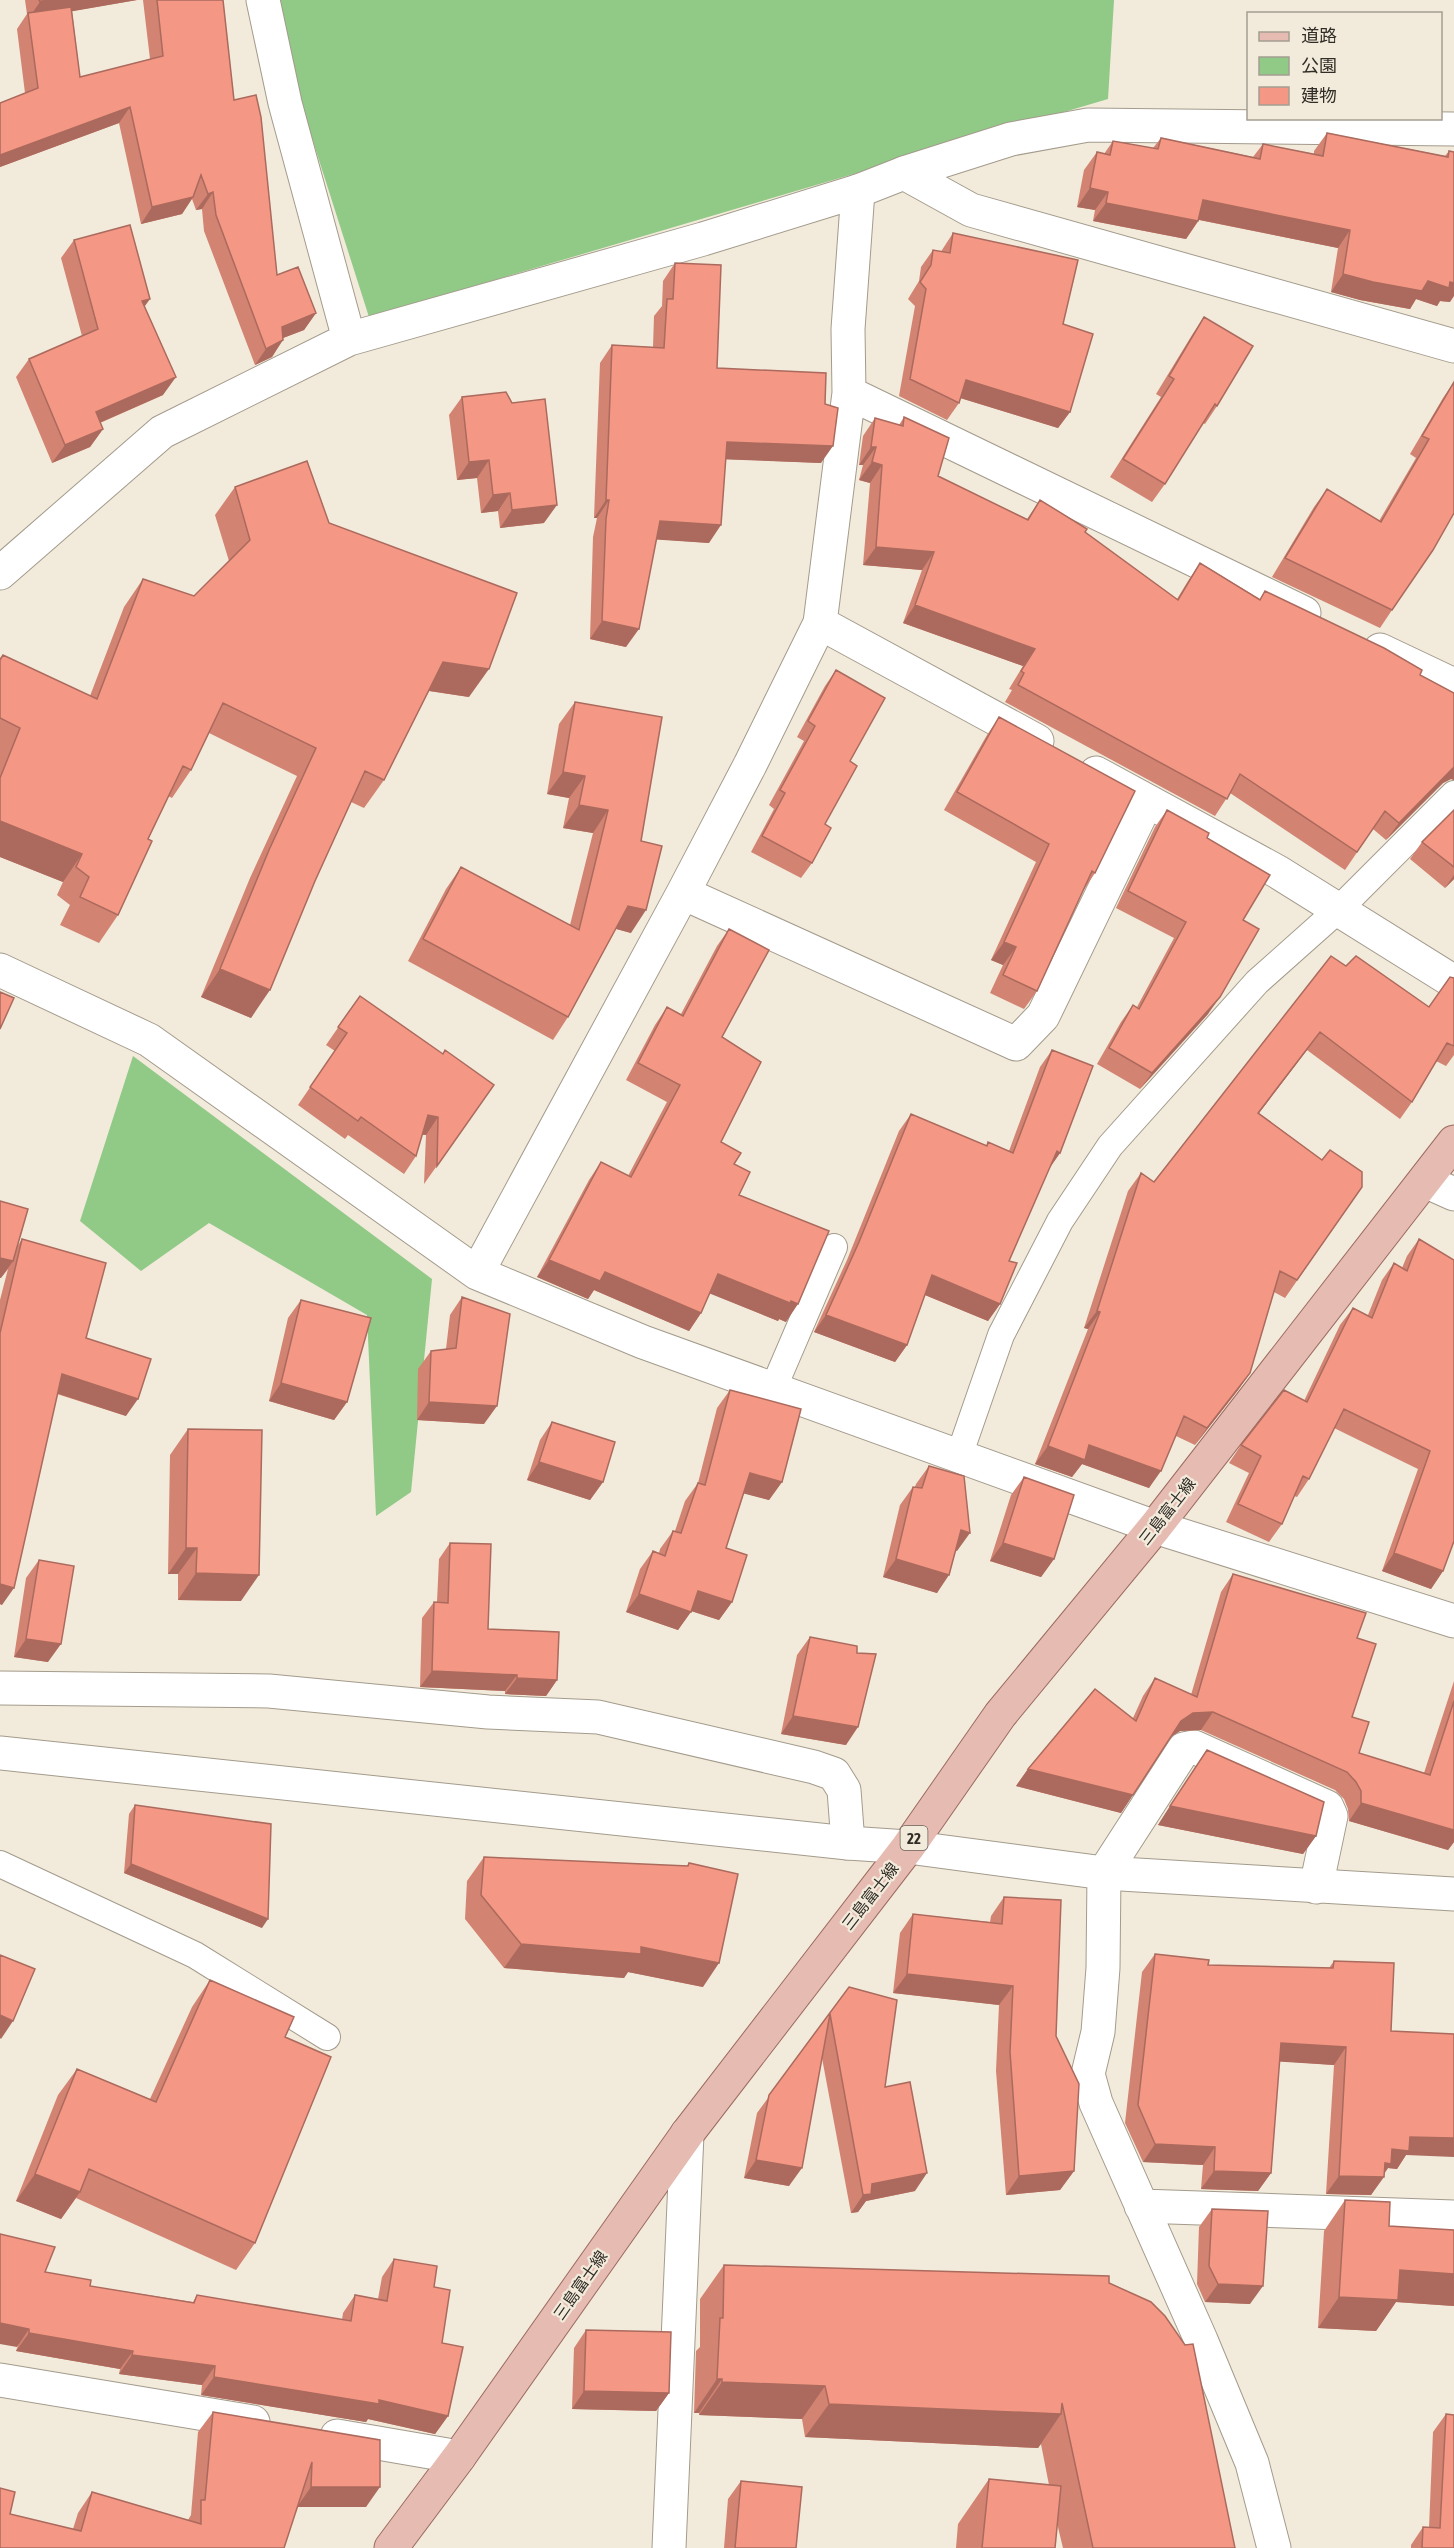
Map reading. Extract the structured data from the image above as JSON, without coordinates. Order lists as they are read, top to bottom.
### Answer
{
  "streets": {
    "main road": ["三島富士線", "22"]
  },
  "legend": ["道路", "公園", "建物"]
}
